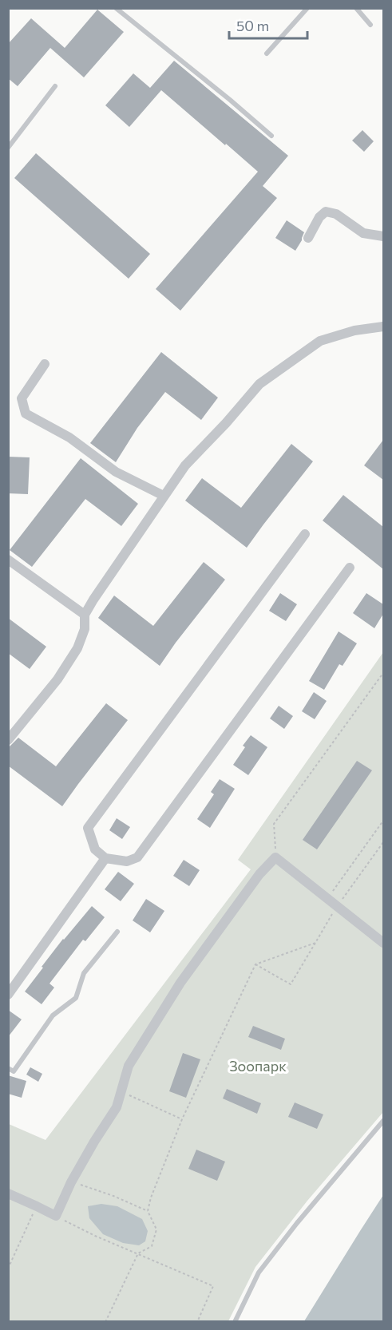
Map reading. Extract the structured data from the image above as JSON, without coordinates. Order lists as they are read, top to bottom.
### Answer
{
  "parks": ["Зоопарк"],
  "scale_bar": "50 m"
}
